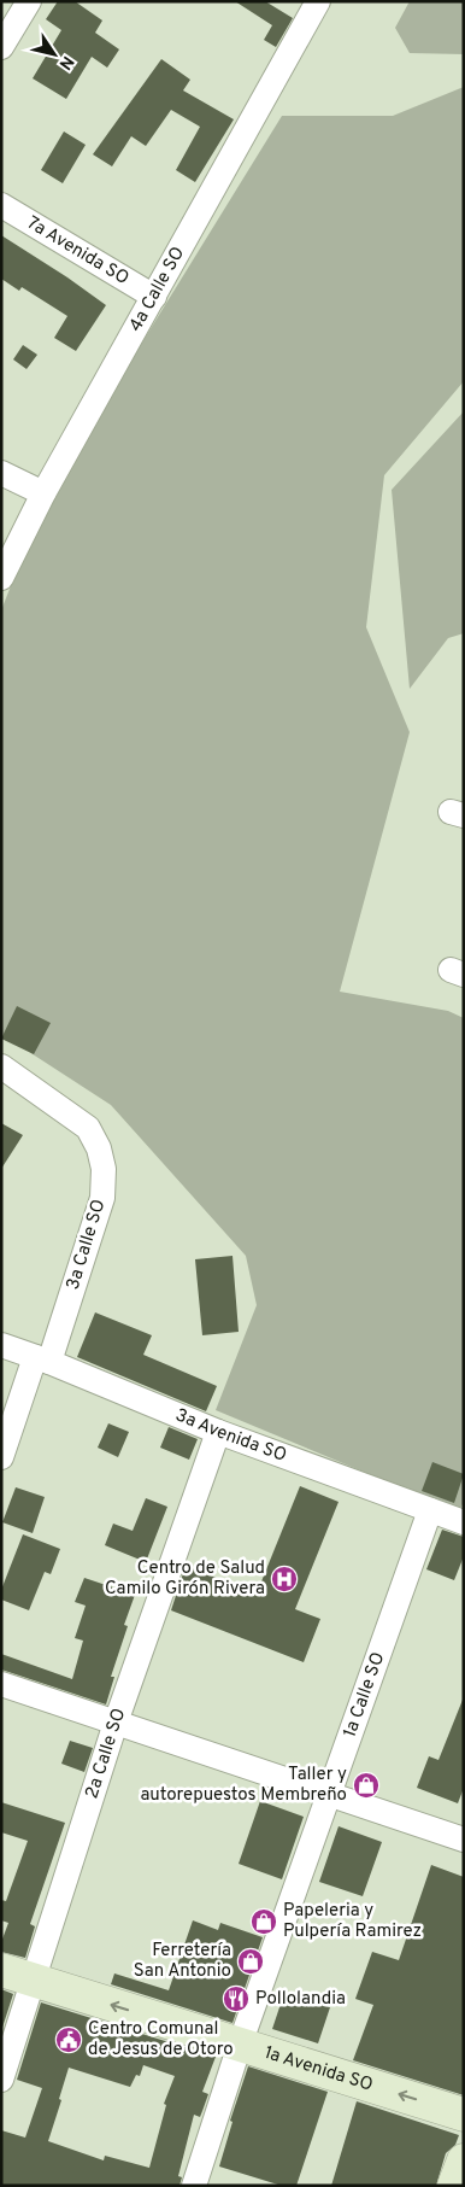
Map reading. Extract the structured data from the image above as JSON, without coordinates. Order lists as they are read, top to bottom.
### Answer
{
  "streets": {
    "street": [
      "7a Avenida SO",
      "4a Calle SO",
      "3a Calle SO",
      "3a Avenida SO",
      "1a Calle SO",
      "2a Calle SO",
      "1a Avenida SO"
    ]
  },
  "crossings": [
    ["7a Avenida SO", "4a Calle SO"],
    ["3a Calle SO", "3a Avenida SO"],
    ["3a Avenida SO", "1a Calle SO"],
    ["3a Avenida SO", "2a Calle SO"],
    ["1a Calle SO", "1a Avenida SO"],
    ["2a Calle SO", "1a Avenida SO"]
  ],
  "places": {
    "hospital": ["Centro de Salud Camilo Girón Rivera"],
    "shop": ["Taller y autorepuestos Membreño", "Papeleria y Pulpería Ramirez", "Ferretería San Antonio"],
    "restaurant": ["Pollolandia"],
    "public building": ["Centro Comunal de Jesus de Otoro"]
  },
  "north": "bottom right"
}
